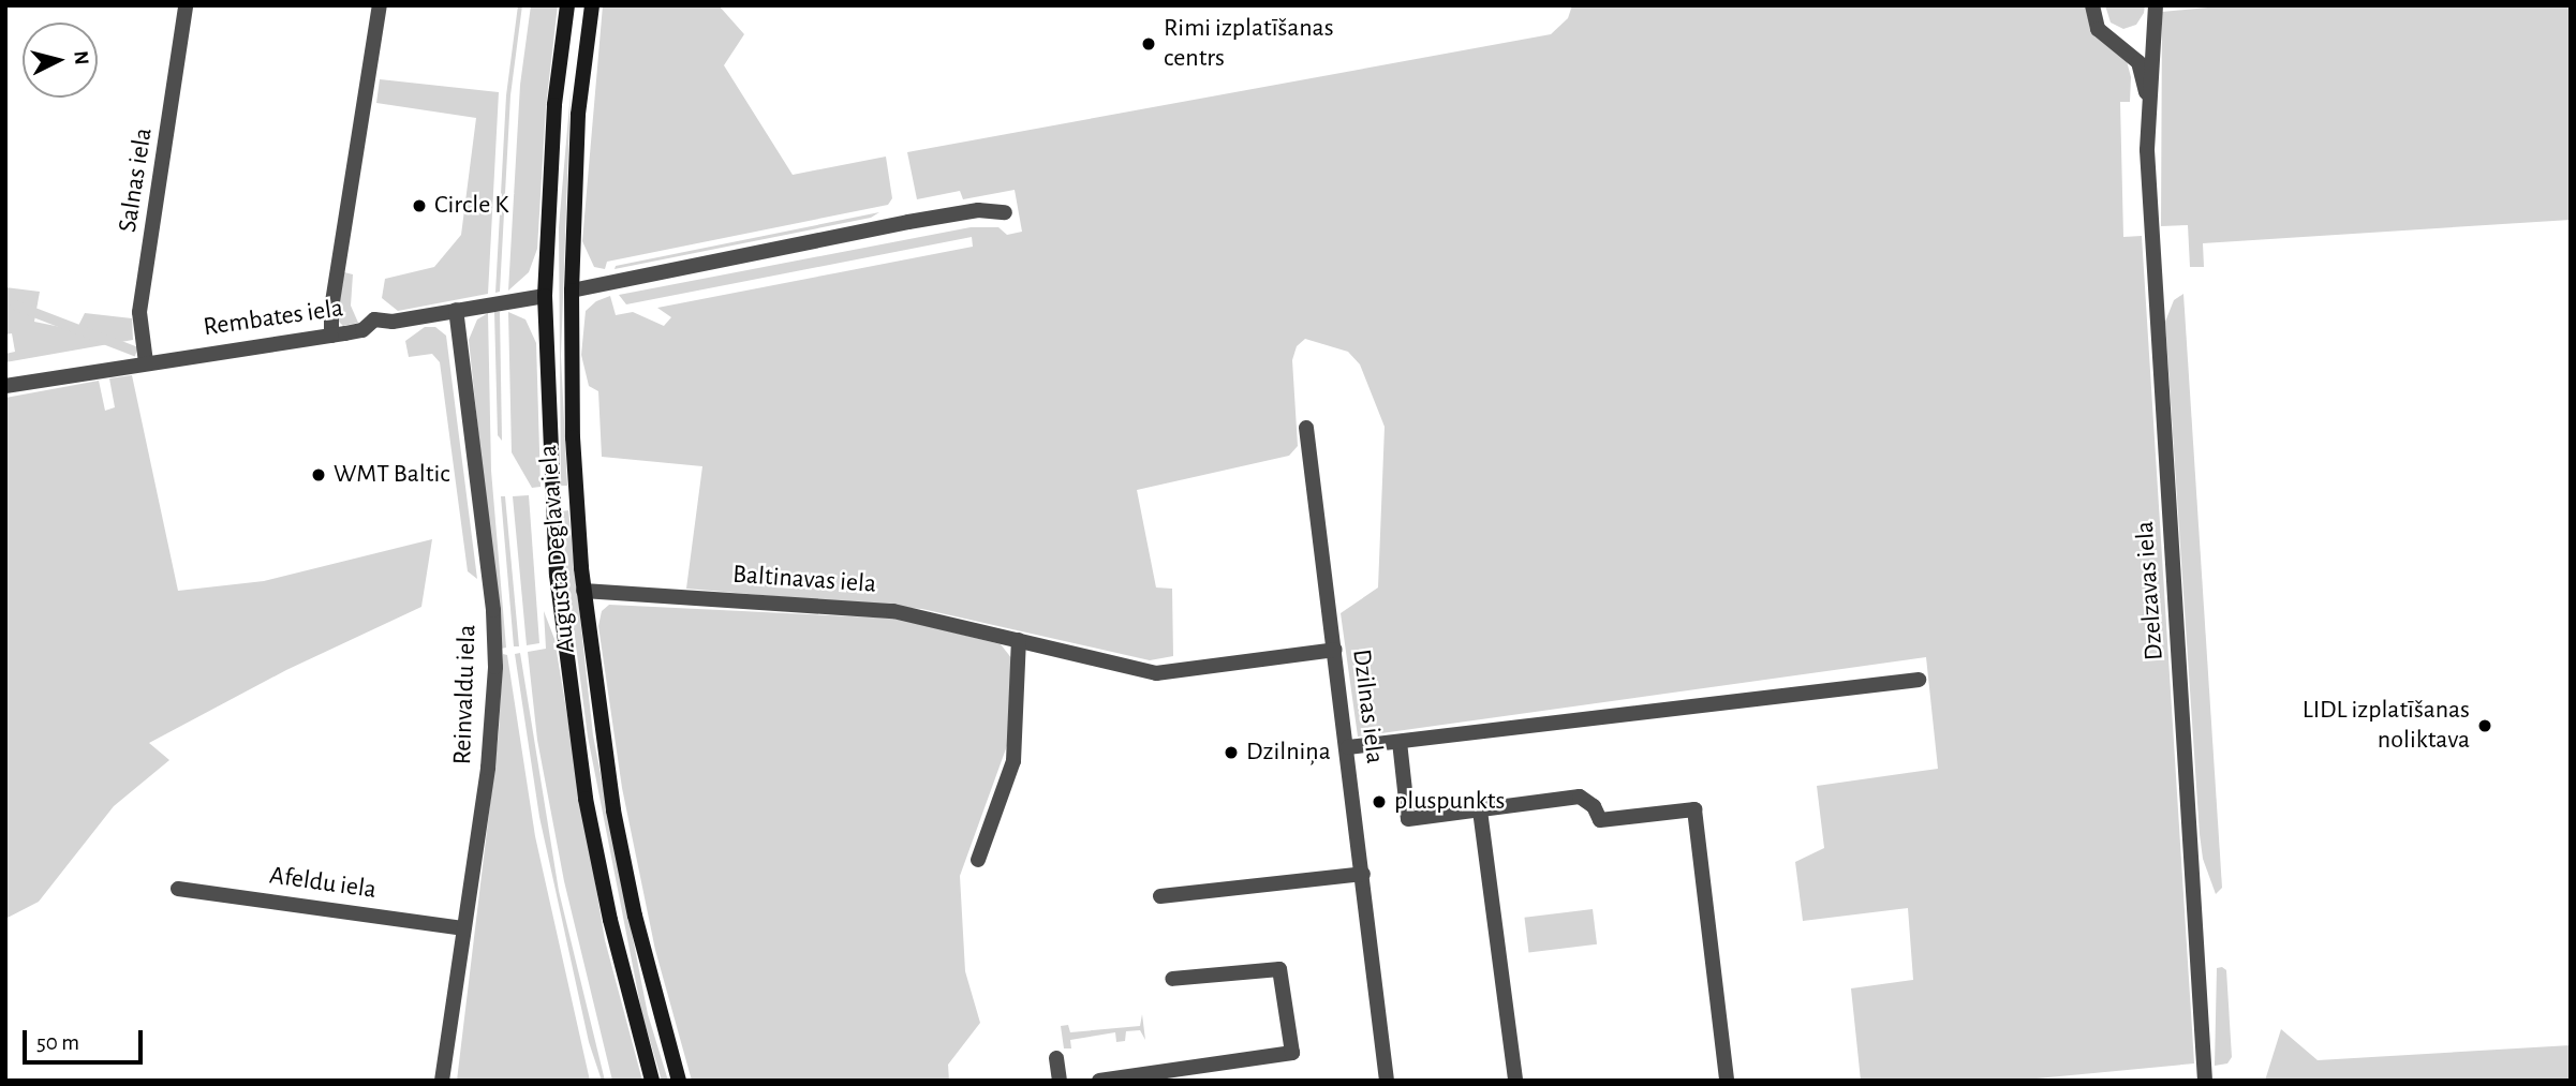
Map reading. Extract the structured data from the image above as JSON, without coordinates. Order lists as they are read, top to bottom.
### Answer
{
  "streets": {
    "main road": ["Augusta Deglava iela"],
    "street": [
      "Salnas iela",
      "Rembates iela",
      "Baltinavas iela",
      "Dzelzavas iela",
      "Reinvaldu iela",
      "Dzilnas iela",
      "Afeldu iela"
    ]
  },
  "crossings": [
    ["Salnas iela", "Rembates iela"],
    ["Rembates iela", "Augusta Deglava iela"],
    ["Rembates iela", "Reinvaldu iela"],
    ["Augusta Deglava iela", "Baltinavas iela"],
    ["Baltinavas iela", "Dzilnas iela"],
    ["Reinvaldu iela", "Afeldu iela"]
  ],
  "places": [
    "Rimi izplatīšanas centrs",
    "Circle K",
    "WMT Baltic",
    "LIDL izplatīšanas noliktava",
    "Dzilniņa",
    "pluspunkts"
  ],
  "scale_bar": "50 m",
  "north": "right"
}
